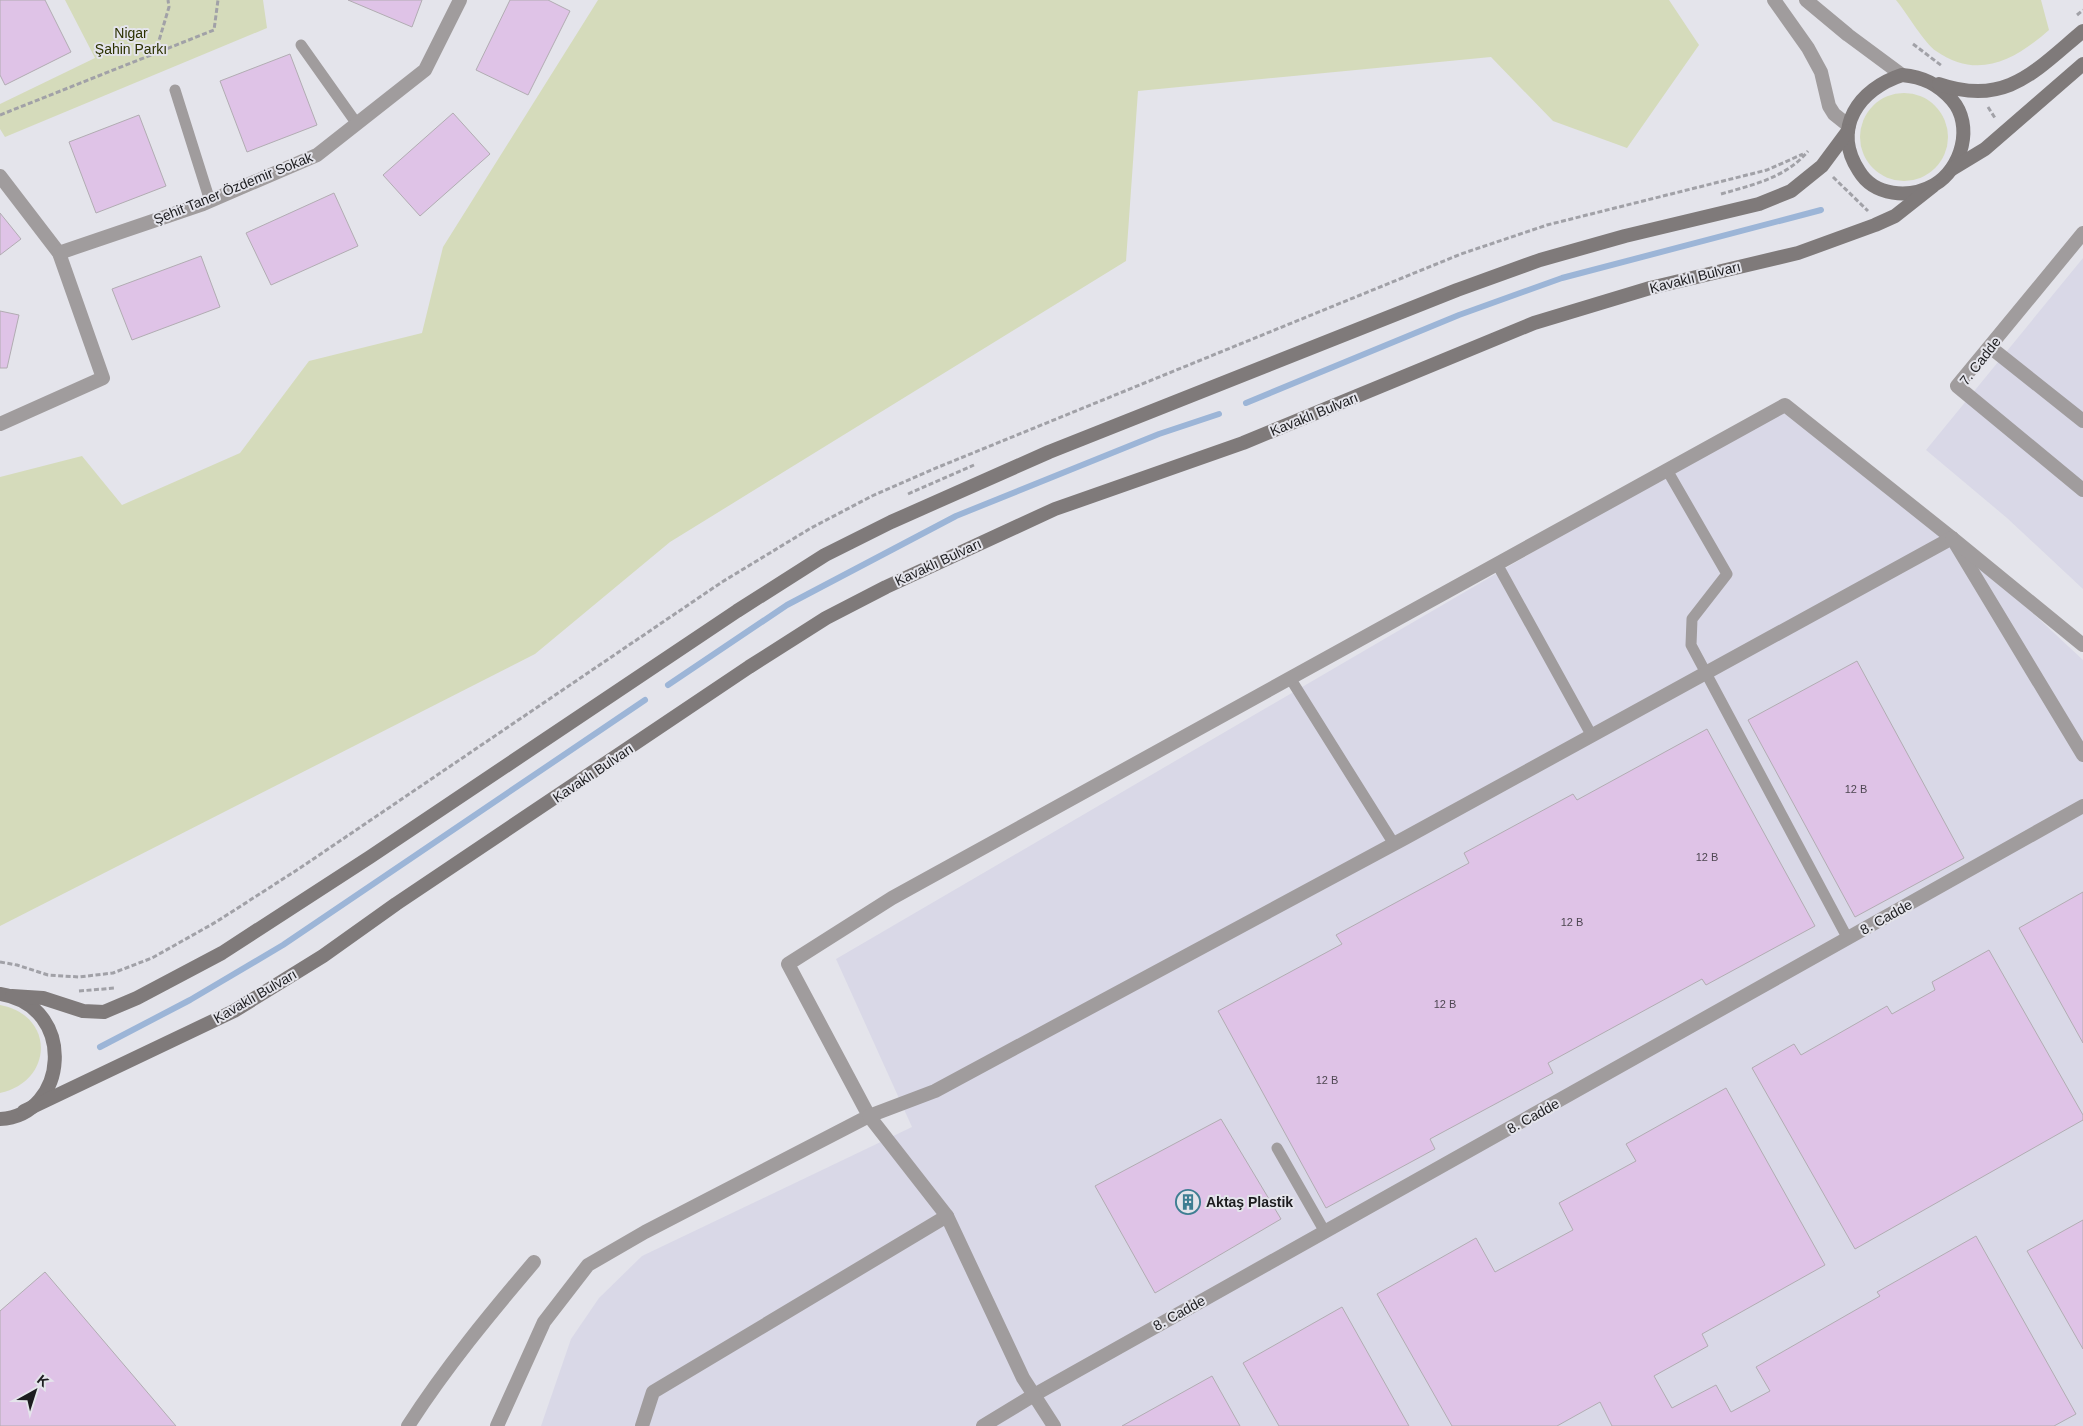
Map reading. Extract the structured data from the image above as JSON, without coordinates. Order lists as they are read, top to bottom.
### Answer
{
  "streets": {
    "main road": ["Kavaklı Bulvarı"],
    "street": ["Şehit Taner Özdemir Sokak", "7. Cadde", "8. Cadde"]
  },
  "parks": ["Nigar Şahin Parkı"],
  "places": {
    "building": ["Aktaş Plastik"]
  },
  "house_numbers": [
    "12 B",
    "12 B",
    "12 B",
    "12 B",
    "12 B"
  ],
  "north": "top right"
}
